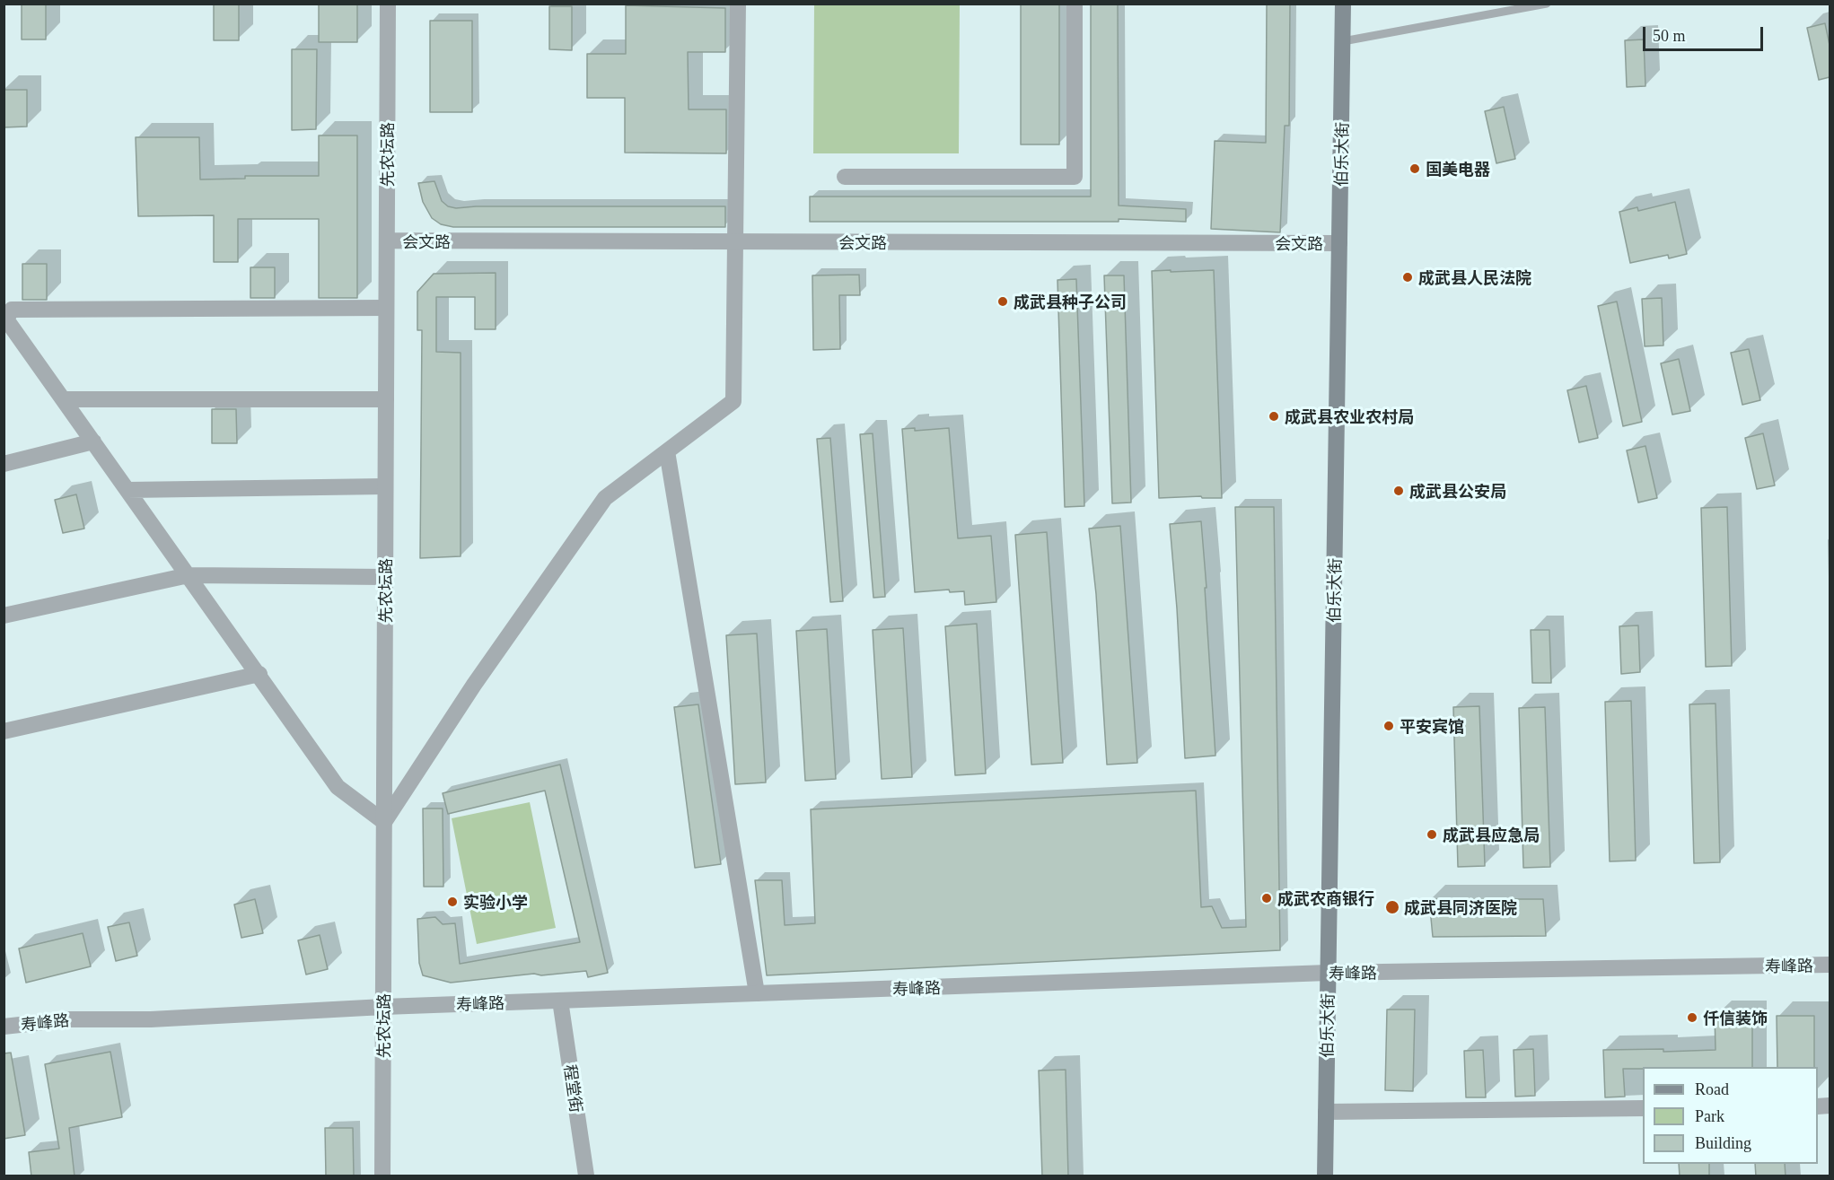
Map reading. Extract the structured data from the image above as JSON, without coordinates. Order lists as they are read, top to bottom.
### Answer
{
  "streets": {
    "main road": ["伯乐大街"],
    "street": [
      "先农坛路",
      "会文路",
      "寿峰路",
      "程堂街"
    ]
  },
  "crossings": [
    ["先农坛路", "会文路"],
    ["先农坛路", "寿峰路"],
    ["伯乐大街", "会文路"],
    ["伯乐大街", "寿峰路"],
    ["寿峰路", "程堂街"]
  ],
  "places": [
    "国美电器",
    "成武县人民法院",
    "成武县种子公司",
    "成武县农业农村局",
    "成武县公安局",
    "平安宾馆",
    "成武县应急局",
    "成武农商银行",
    "实验小学",
    "成武县同济医院",
    "仟信装饰"
  ],
  "legend": ["Road", "Park", "Building"],
  "scale_bar": "50 m"
}
